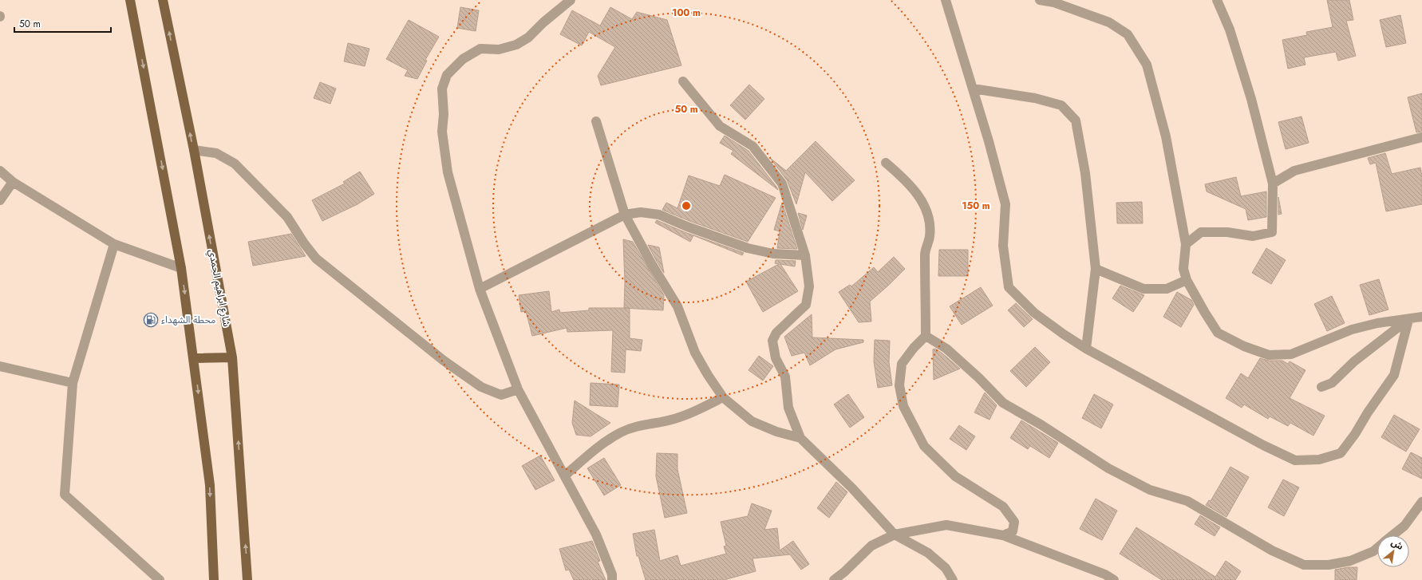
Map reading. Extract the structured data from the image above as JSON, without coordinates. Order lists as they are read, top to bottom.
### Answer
{
  "streets": {
    "main road": ["شارع ابراهيم الحمدي"]
  },
  "places": {
    "fuel station": ["محطة الشهداء"]
  },
  "scale_bar": "50 m",
  "north": "top right",
  "rings": ["100 m", "50 m", "150 m"]
}
